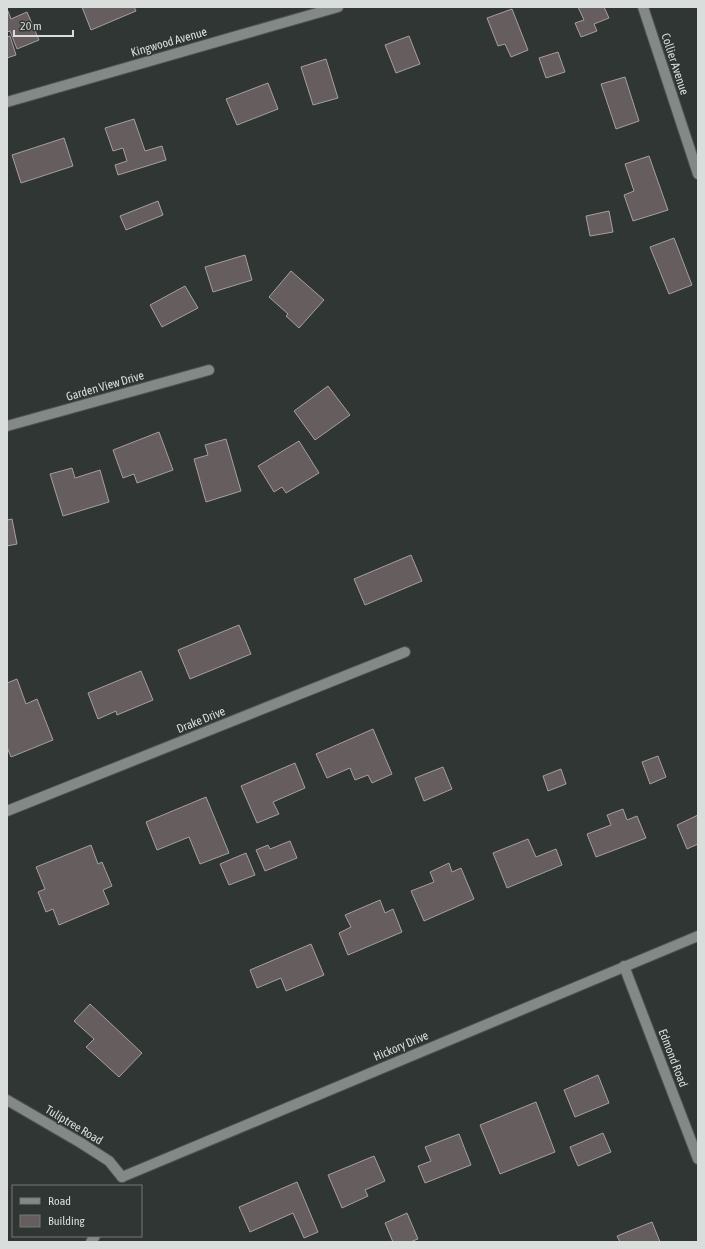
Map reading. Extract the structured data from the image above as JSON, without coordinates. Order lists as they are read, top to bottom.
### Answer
{
  "streets": {
    "street": [
      "Kingwood Avenue",
      "Collier Avenue",
      "Garden View Drive",
      "Drake Drive",
      "Hickory Drive",
      "Edmond Road",
      "Tuliptree Road"
    ]
  },
  "crossings": [
    ["Hickory Drive", "Edmond Road"],
    ["Hickory Drive", "Tuliptree Road"]
  ],
  "legend": ["Road", "Building"],
  "scale_bar": "20 m"
}
